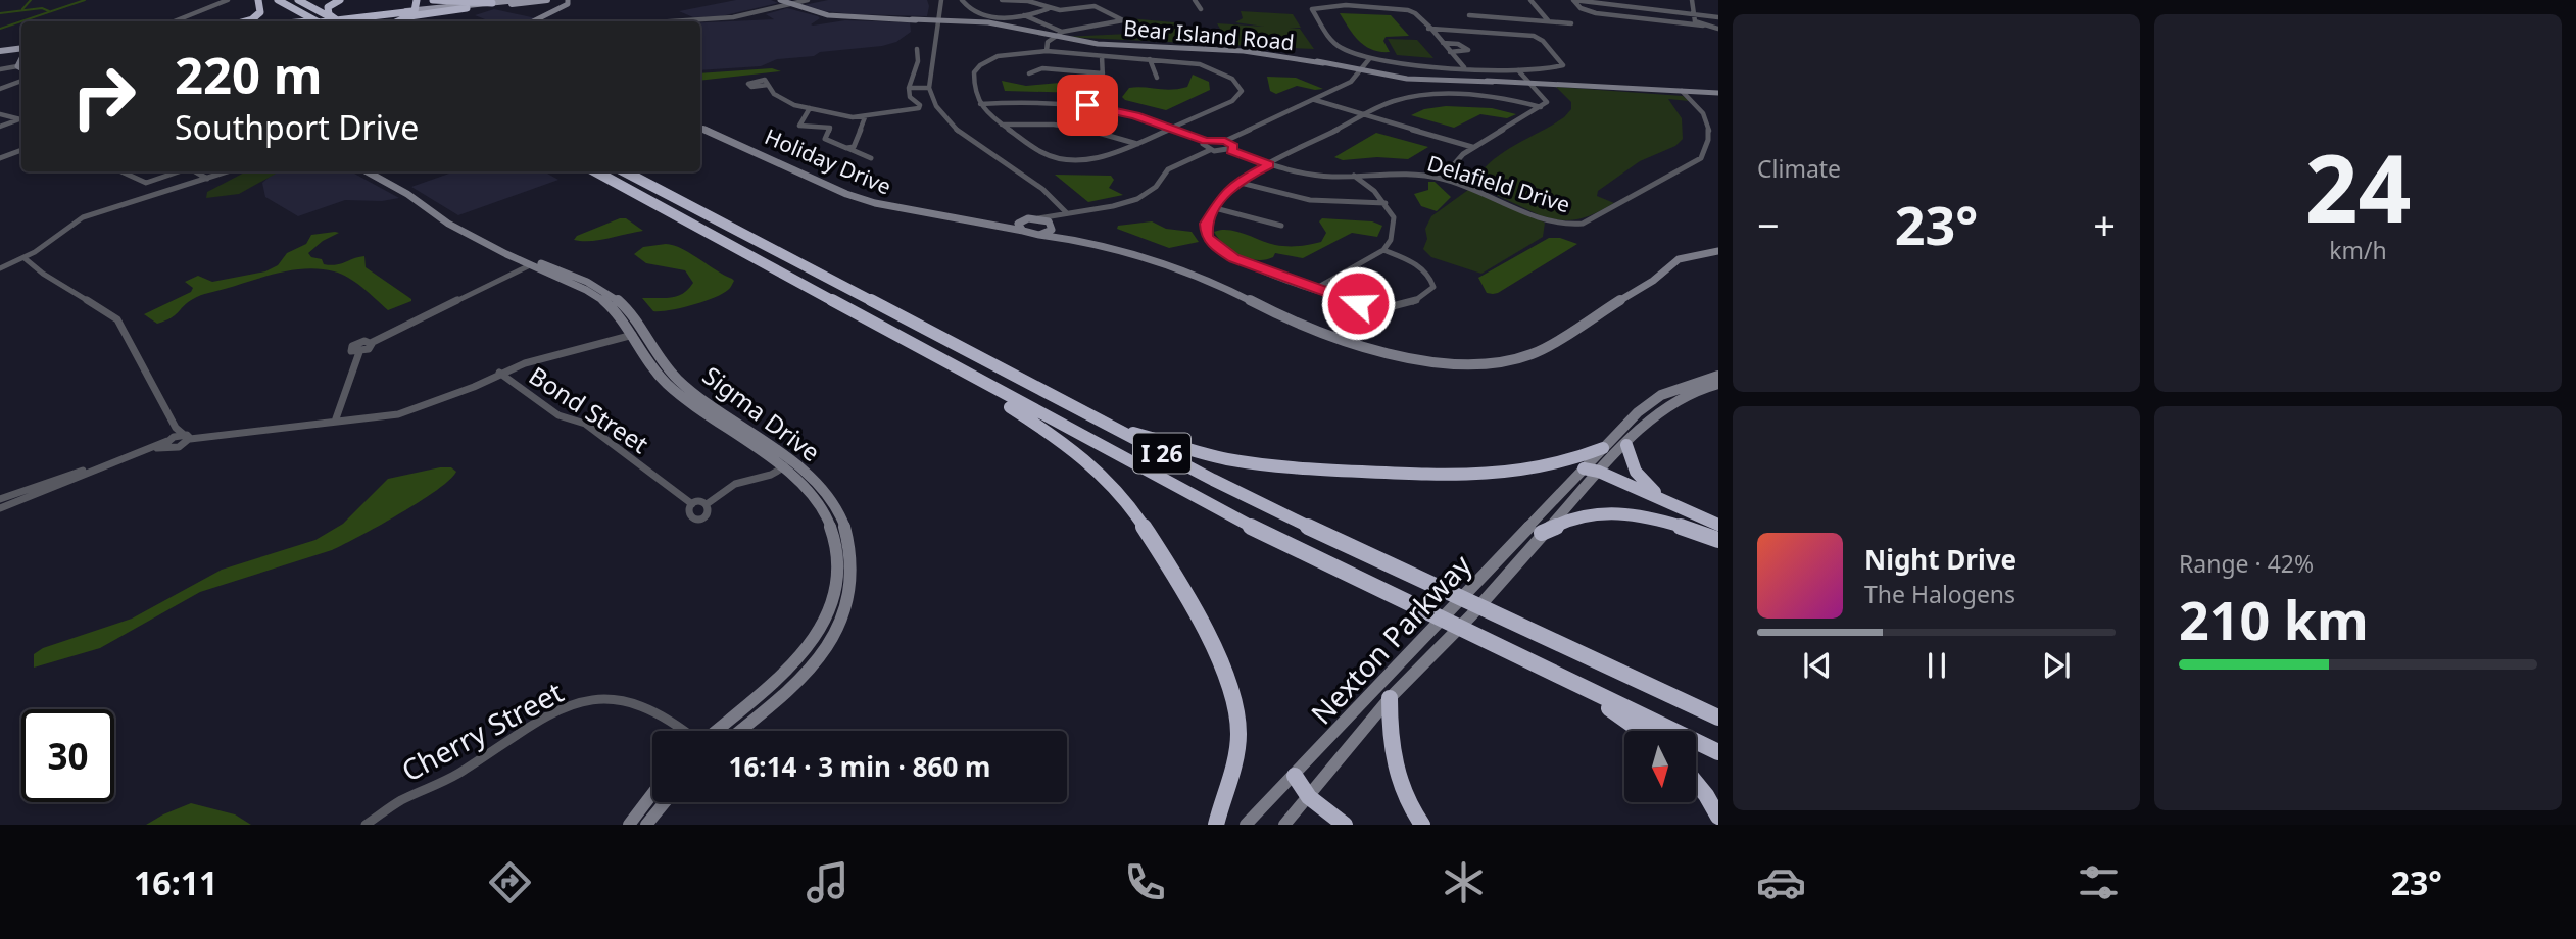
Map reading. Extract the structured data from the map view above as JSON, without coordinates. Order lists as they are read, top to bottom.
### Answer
{
  "streets": {
    "highway": ["I 26"],
    "main road": [
      "Bear Island Road",
      "Holiday Drive",
      "Sigma Drive",
      "Nexton Parkway"
    ],
    "street": ["Delafield Drive", "Bond Street", "Cherry Street"]
  },
  "north": "bottom",
  "page": {
    "tile": [
      "Climate",
      ["24", "km/h"],
      ["Range · 42%", "210 km"]
    ],
    "turn": ["220 m", "Southport Drive"],
    "heat": ["−", "23°", "+"],
    "song": ["Night Drive", "The Halogens"],
    "limit": "30",
    "trip": "16:14 · 3 min · 860 m",
    "tabs": ["16:11", "23°"]
  }
}
